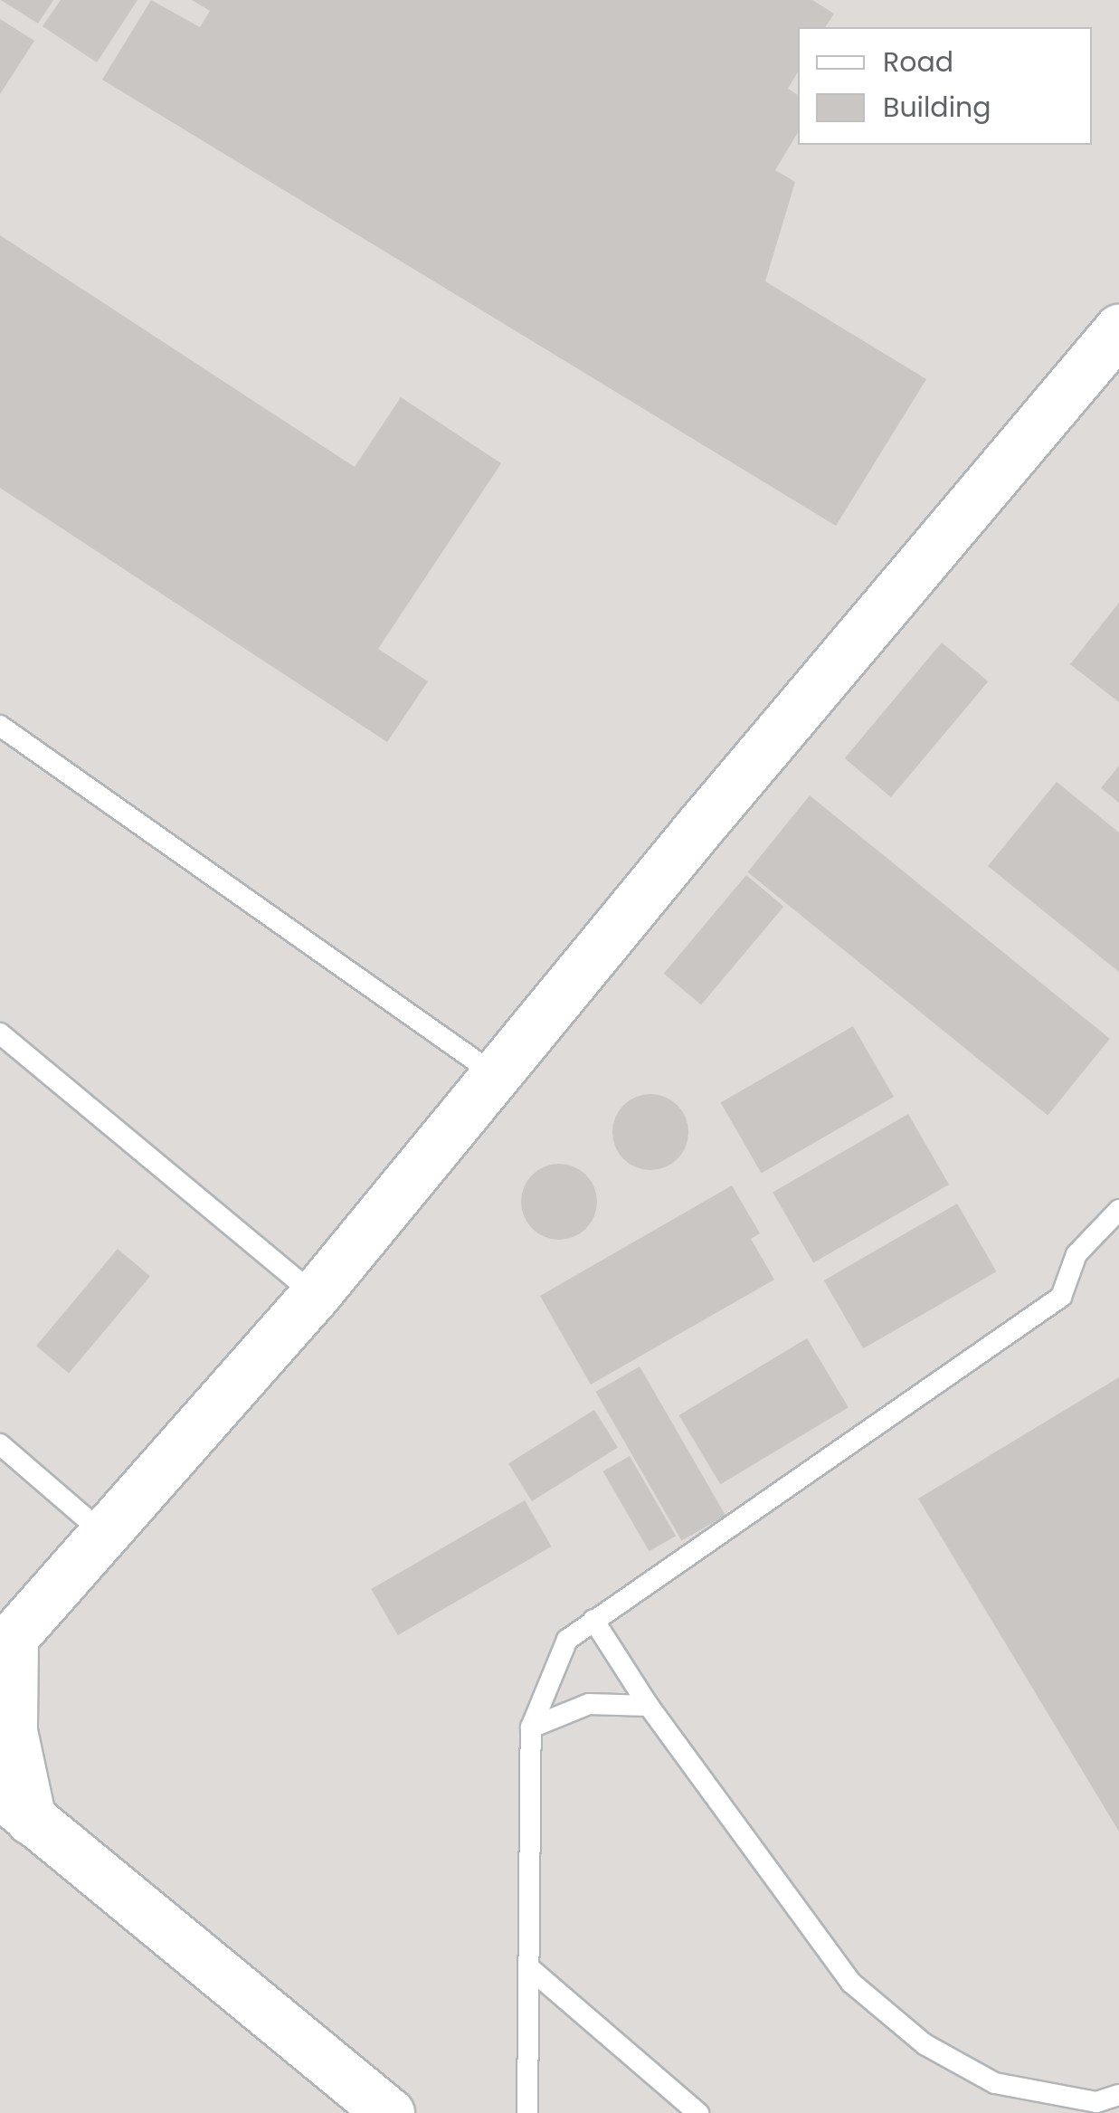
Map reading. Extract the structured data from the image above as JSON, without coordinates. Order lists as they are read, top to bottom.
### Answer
{
  "legend": ["Road", "Building"]
}
